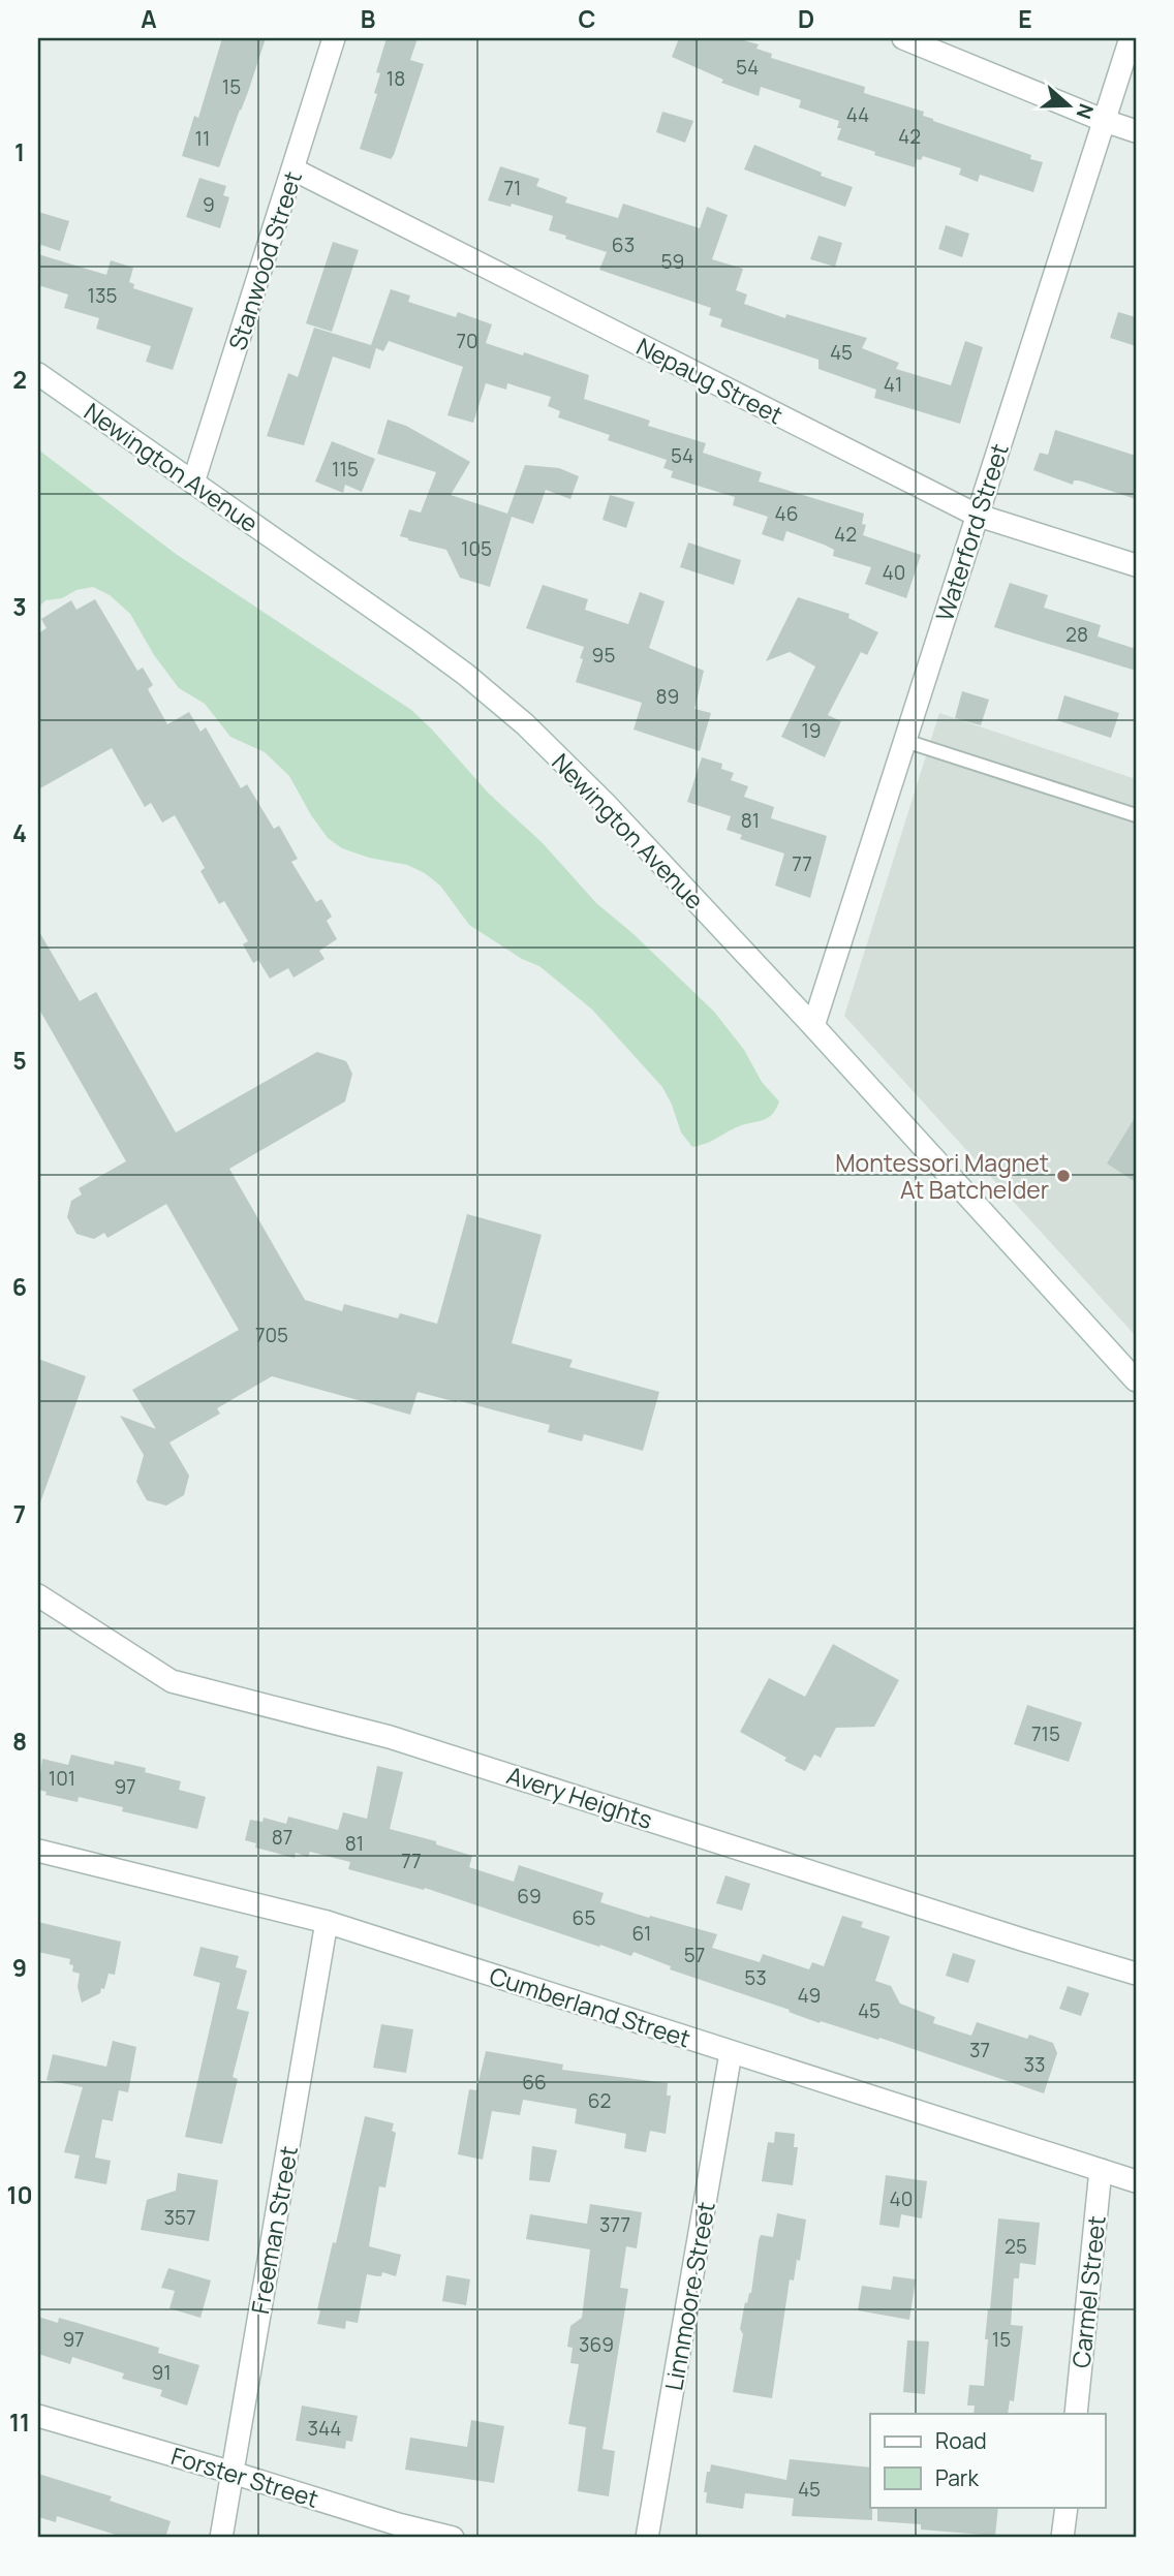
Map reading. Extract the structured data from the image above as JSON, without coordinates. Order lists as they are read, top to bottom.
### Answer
{
  "streets": {
    "street": [
      "Stanwood Street",
      "Nepaug Street",
      "Newington Avenue",
      "Waterford Street",
      "Avery Heights",
      "Cumberland Street",
      "Freeman Street",
      "Carmel Street",
      "Linnmoore Street",
      "Forster Street"
    ]
  },
  "crossings": [
    ["Stanwood Street", "Nepaug Street"],
    ["Stanwood Street", "Newington Avenue"],
    ["Nepaug Street", "Waterford Street"],
    ["Newington Avenue", "Waterford Street"],
    ["Cumberland Street", "Freeman Street"],
    ["Cumberland Street", "Carmel Street"],
    ["Cumberland Street", "Linnmoore Street"],
    ["Freeman Street", "Forster Street"]
  ],
  "places": ["Montessori Magnet At Batchelder"],
  "house_numbers": [
    "54",
    "18",
    "15",
    "44",
    "42",
    "11",
    "71",
    "9",
    "63",
    "59",
    "135",
    "70",
    "45",
    "41",
    "54",
    "115",
    "46",
    "42",
    "105",
    "40",
    "28",
    "95",
    "89",
    "19",
    "81",
    "77",
    "705",
    "715",
    "101",
    "97",
    "87",
    "81",
    "77",
    "69",
    "65",
    "61",
    "57",
    "53",
    "49",
    "45",
    "37",
    "33",
    "66",
    "62",
    "40",
    "357",
    "377",
    "25",
    "97",
    "15",
    "369",
    "91",
    "344",
    "45"
  ],
  "legend": ["Road", "Park"],
  "north": "right",
  "grid": {
    "columns": [
      "A",
      "B",
      "C",
      "D",
      "E"
    ],
    "rows": [
      "1",
      "2",
      "3",
      "4",
      "5",
      "6",
      "7",
      "8",
      "9",
      "10",
      "11"
    ]
  }
}
